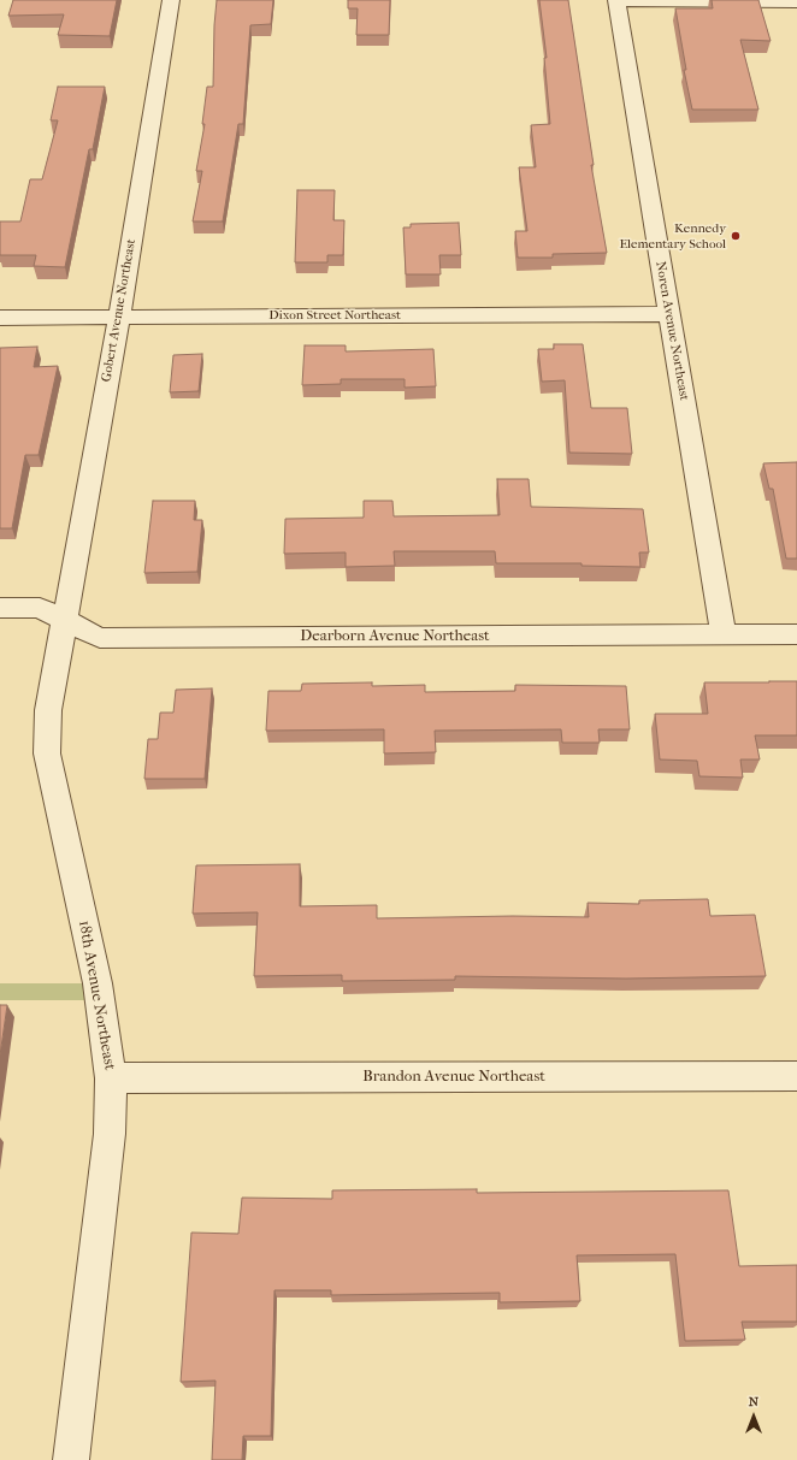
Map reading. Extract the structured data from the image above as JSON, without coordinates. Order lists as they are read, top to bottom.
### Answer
{
  "streets": {
    "street": [
      "Gobert Avenue Northeast",
      "Dixon Street Northeast",
      "Noren Avenue Northeast",
      "Dearborn Avenue Northeast",
      "18th Avenue Northeast",
      "Brandon Avenue Northeast"
    ]
  },
  "crossings": [
    ["Gobert Avenue Northeast", "Dixon Street Northeast"],
    ["Gobert Avenue Northeast", "Dearborn Avenue Northeast"],
    ["Gobert Avenue Northeast", "18th Avenue Northeast"],
    ["Dixon Street Northeast", "Noren Avenue Northeast"],
    ["Noren Avenue Northeast", "Dearborn Avenue Northeast"],
    ["Dearborn Avenue Northeast", "18th Avenue Northeast"],
    ["18th Avenue Northeast", "Brandon Avenue Northeast"]
  ],
  "places": ["Kennedy Elementary School"],
  "north": "top"
}
